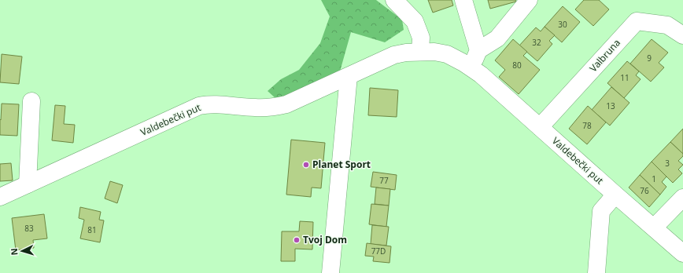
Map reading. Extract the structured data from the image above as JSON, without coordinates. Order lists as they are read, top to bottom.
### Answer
{
  "streets": {
    "street": ["Valbruna", "Valdebečki put"]
  },
  "crossings": [
    ["Valbruna", "Valdebečki put"]
  ],
  "places": ["Planet Sport", "Tvoj Dom"],
  "house_numbers": [
    "30",
    "32",
    "9",
    "80",
    "11",
    "13",
    "78",
    "3",
    "1",
    "77",
    "76",
    "83",
    "81",
    "77D"
  ],
  "north": "left"
}
